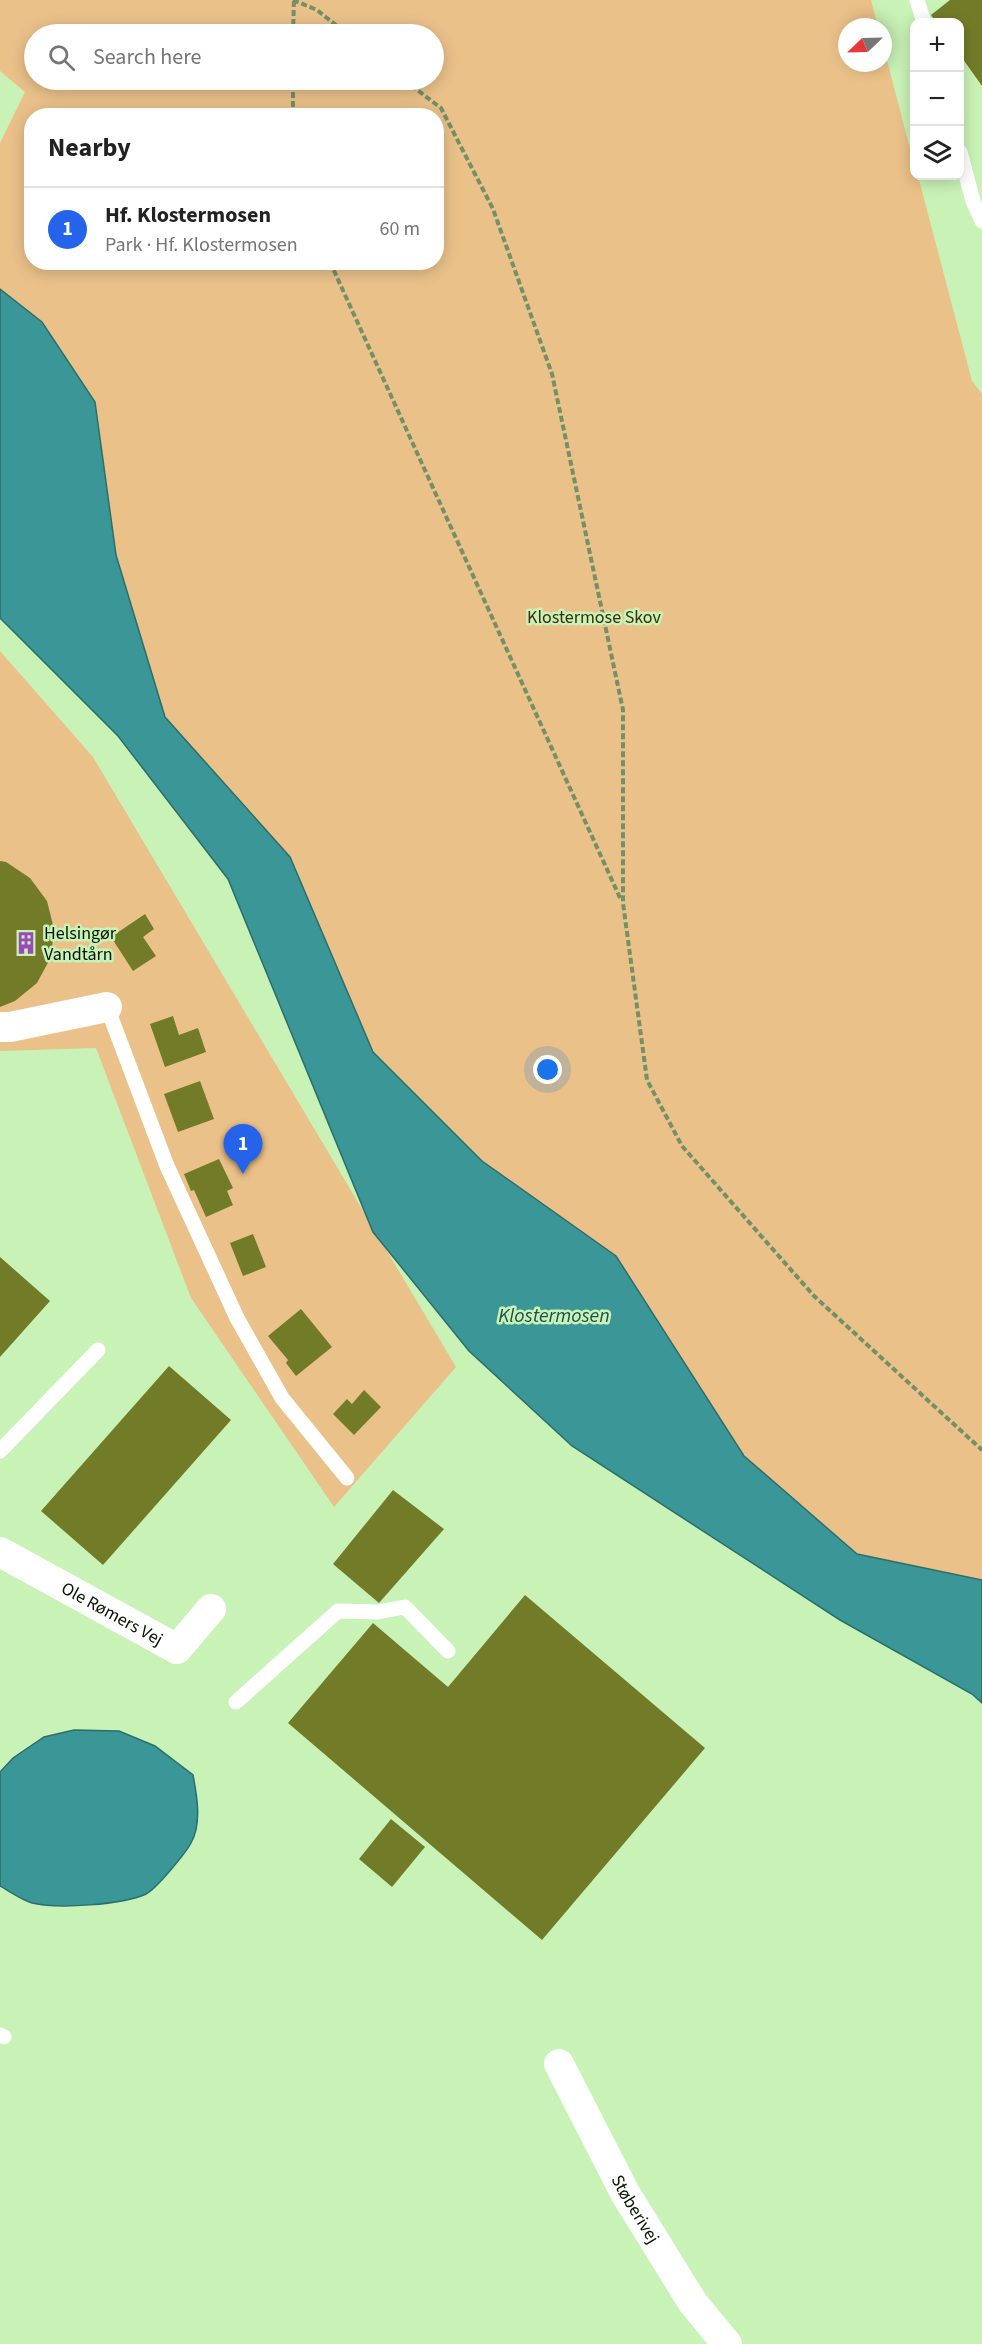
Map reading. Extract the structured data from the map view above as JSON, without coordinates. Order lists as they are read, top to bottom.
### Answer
{
  "streets": {
    "street": ["Ole Rømers Vej", "Støberivej"]
  },
  "water": ["Klostermosen"],
  "parks": ["Klostermose Skov"],
  "places": {
    "building": ["Helsingør Vandtårn"]
  },
  "north": "bottom left",
  "page": {
    "map_buttons": ["+", "−"],
    "search": "Search here",
    "heading": "Nearby",
    "list": [
      {
        "mark": "1",
        "name": "Hf. Klostermosen",
        "note": "Park · Hf. Klostermosen",
        "value": "60 m"
      }
    ],
    "pins": "1"
  }
}
